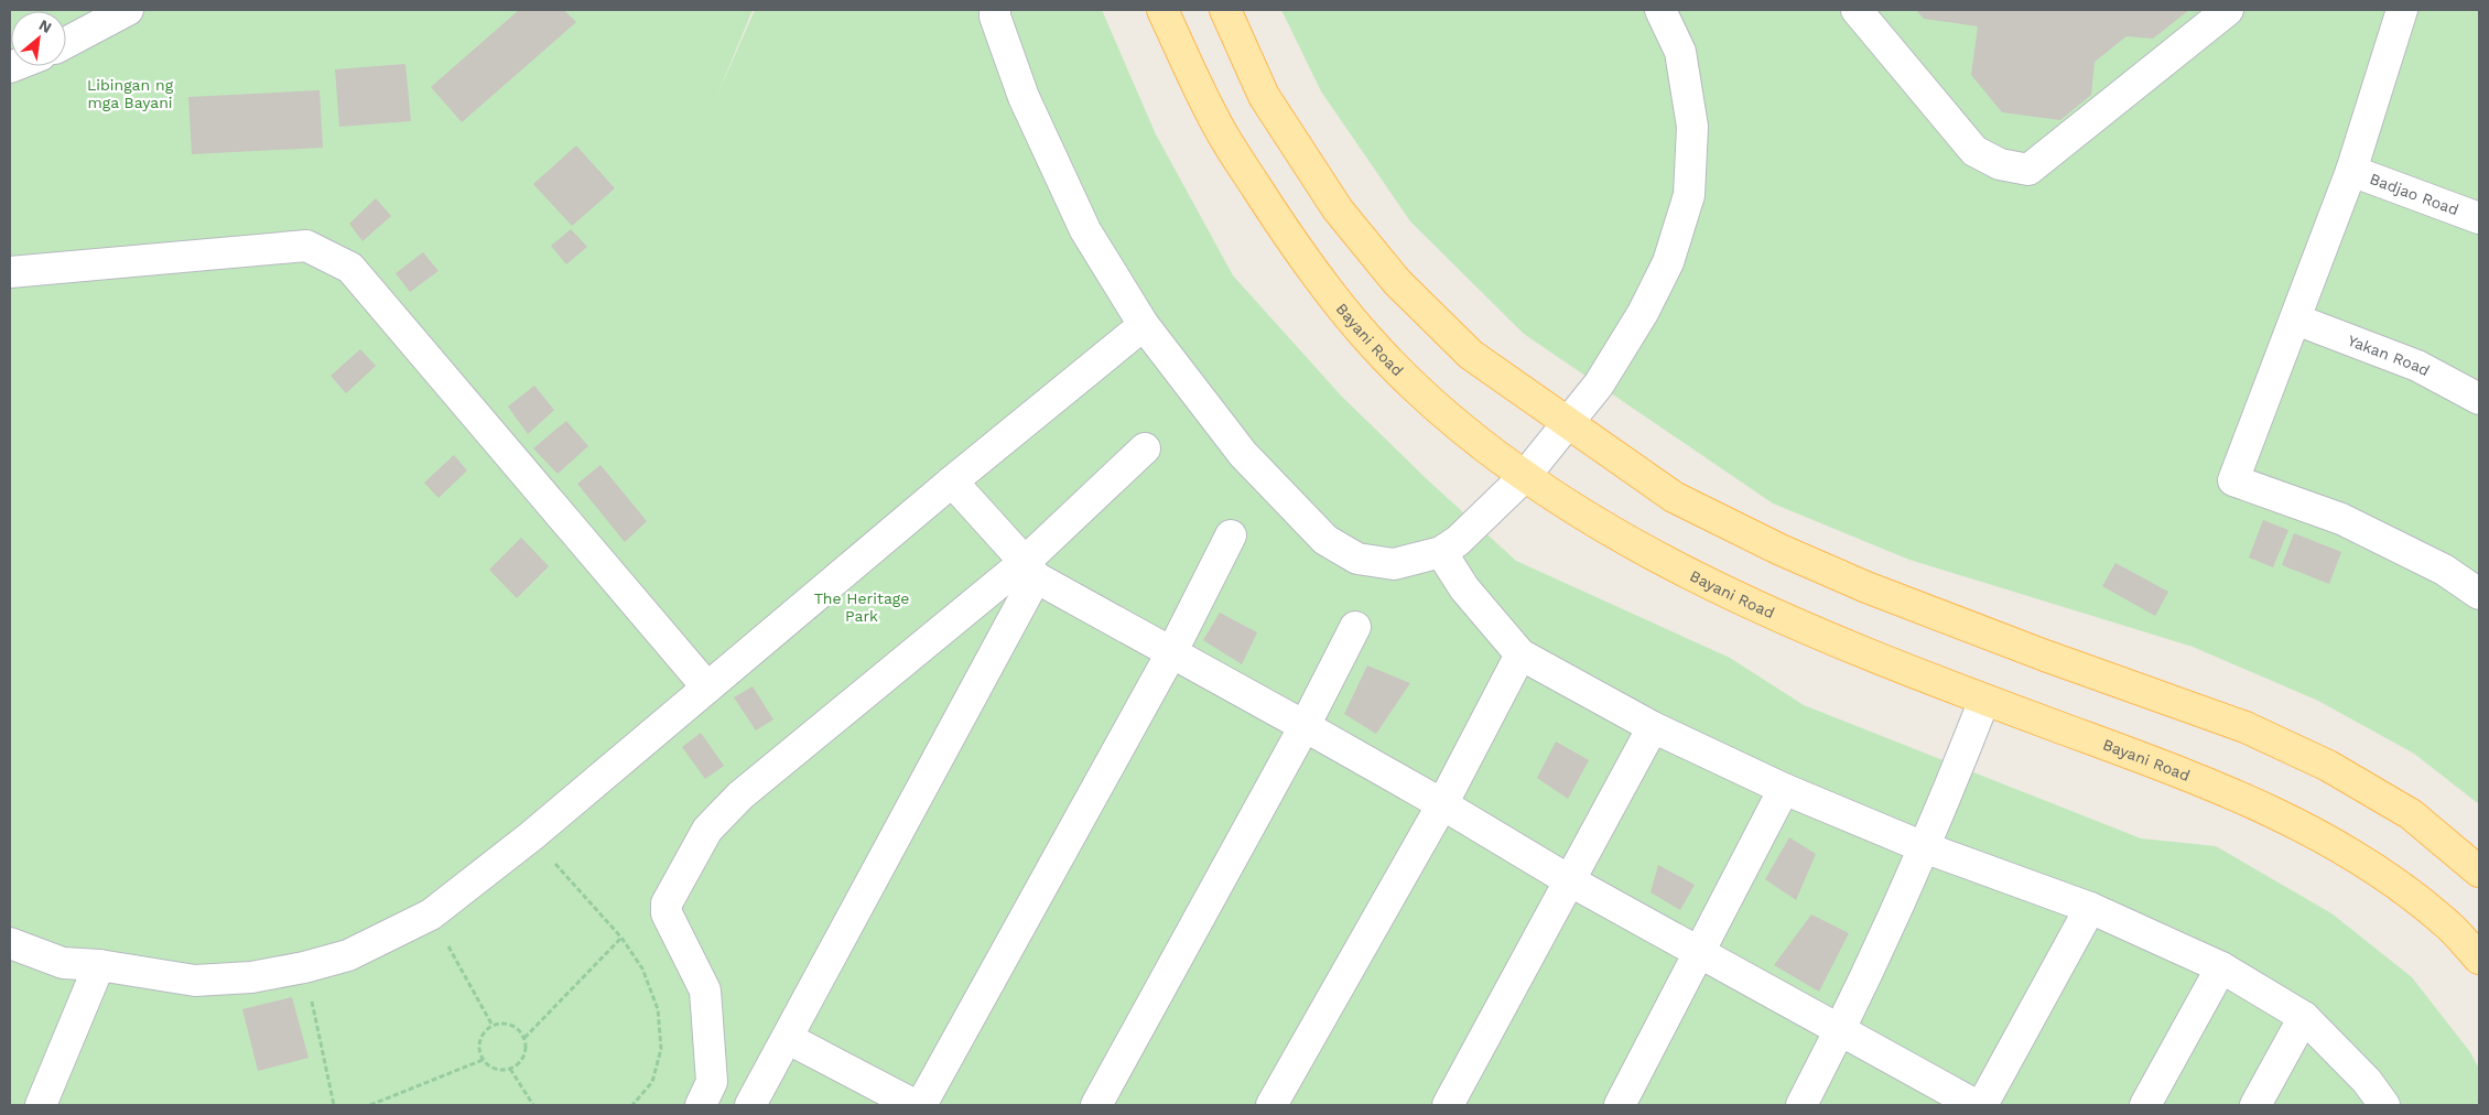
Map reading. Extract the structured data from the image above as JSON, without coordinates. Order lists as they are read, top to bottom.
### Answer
{
  "streets": {
    "main road": ["Bayani Road"],
    "street": ["Badjao Road", "Yakan Road"]
  },
  "parks": ["Libingan ng mga Bayani", "The Heritage Park"],
  "north": "top right"
}
